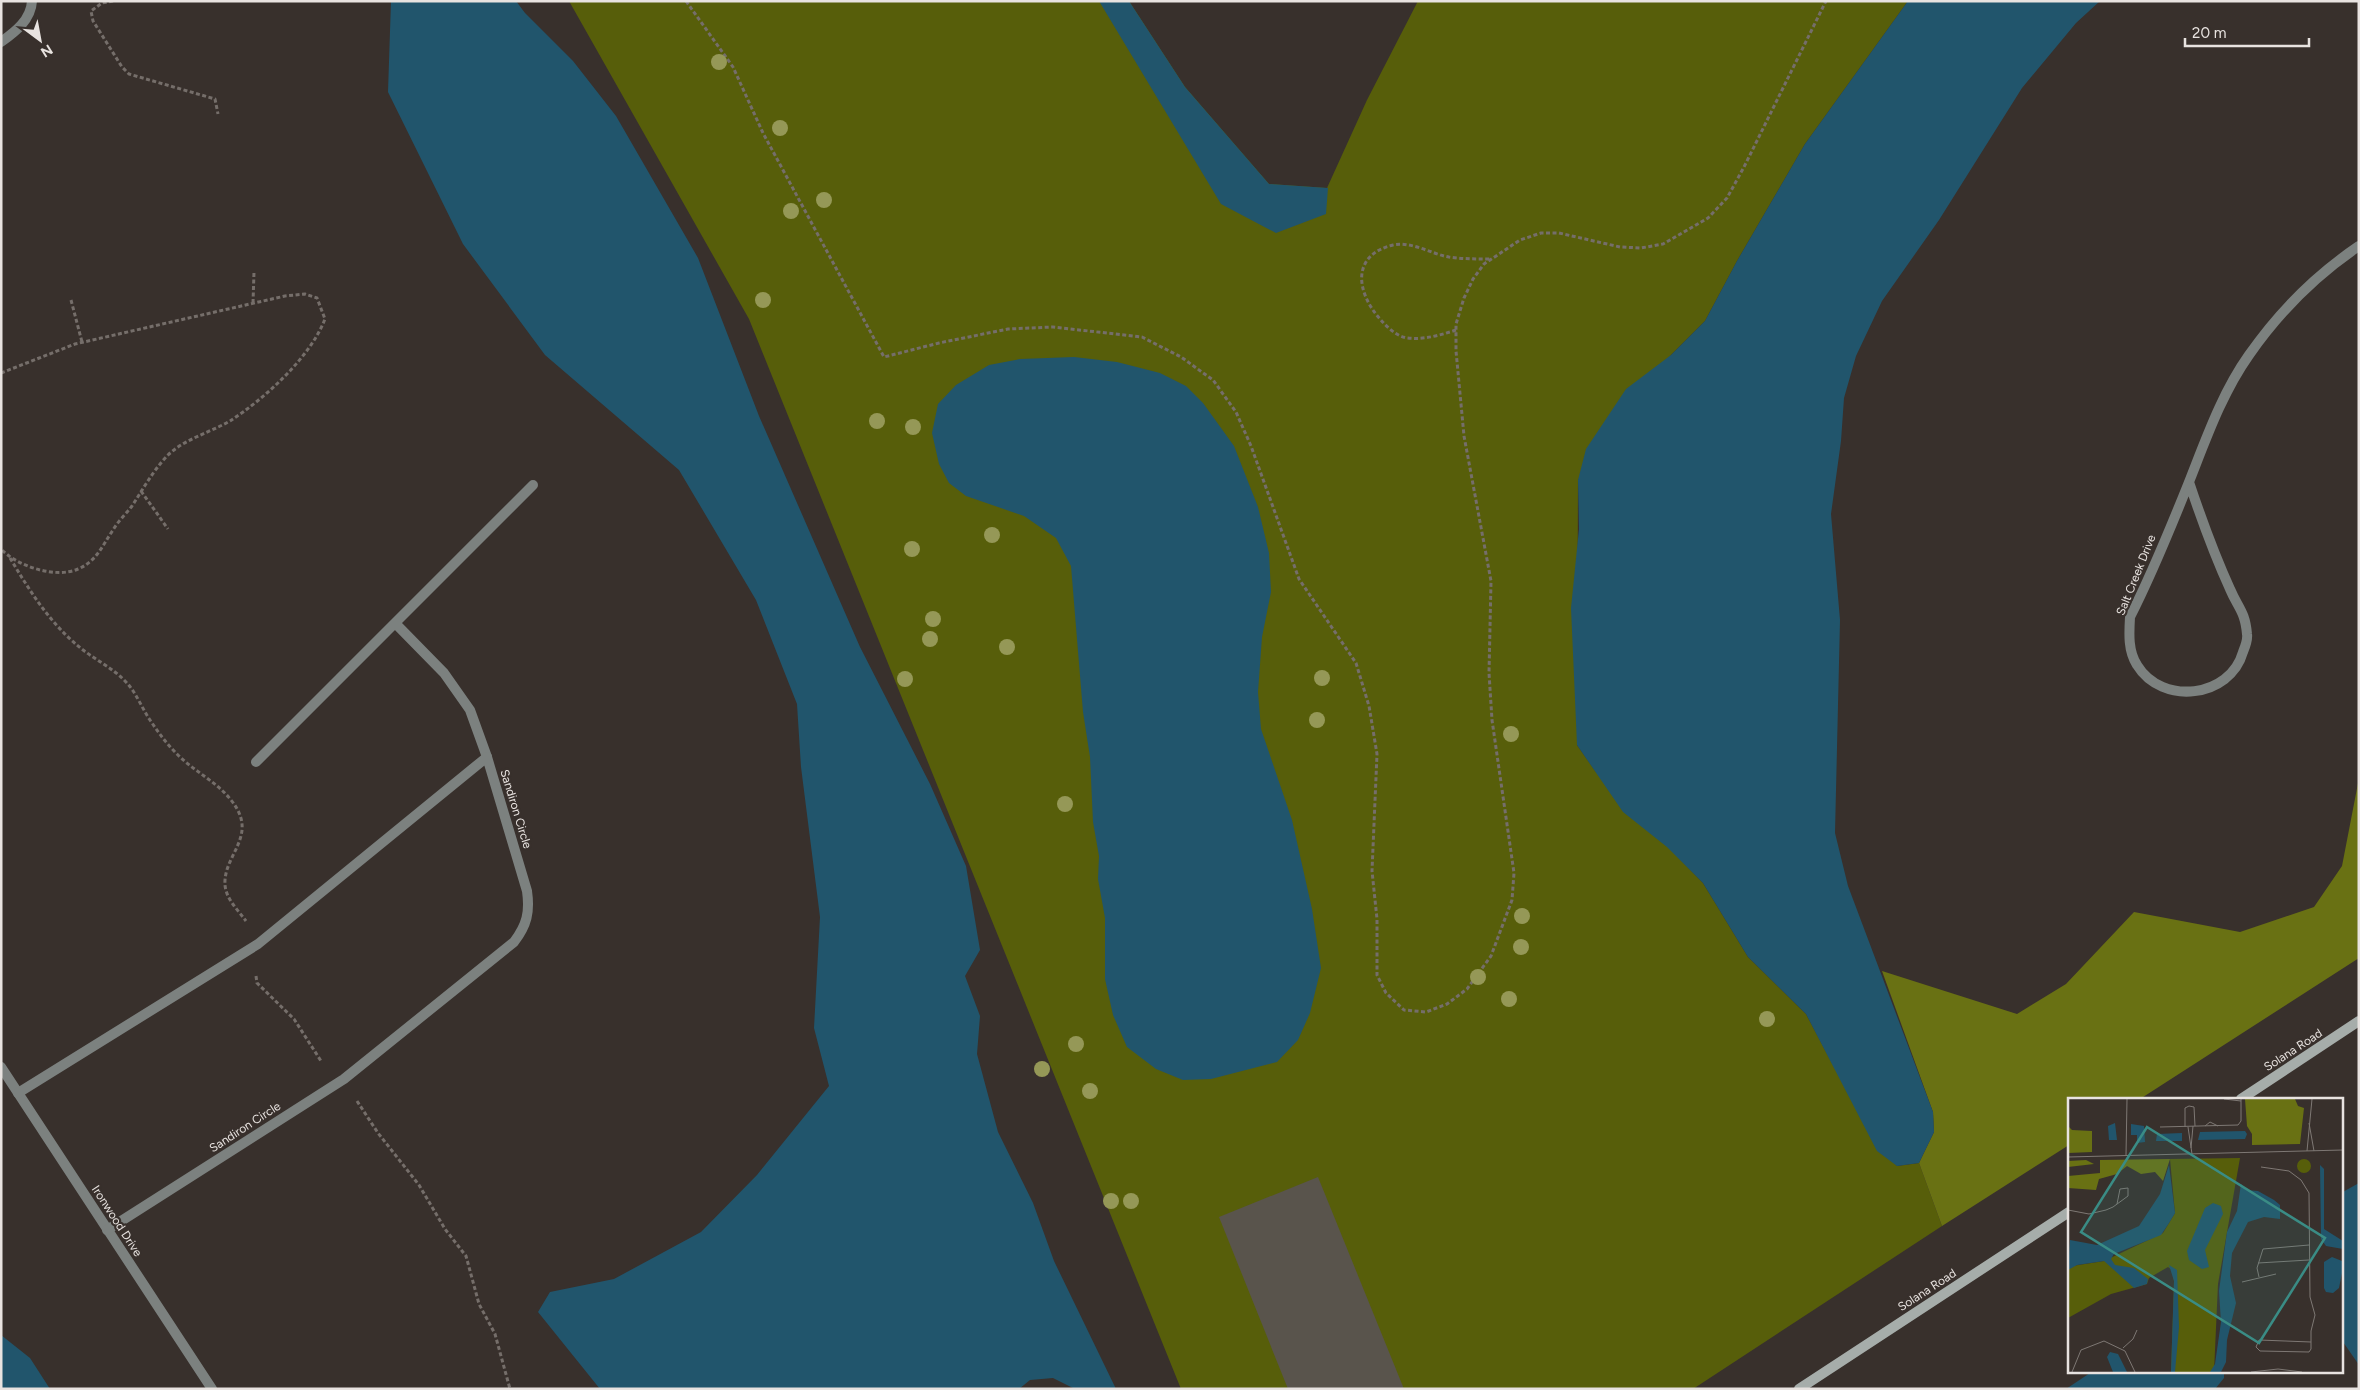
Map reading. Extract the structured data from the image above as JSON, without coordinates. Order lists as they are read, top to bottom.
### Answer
{
  "streets": {
    "street": [
      "Salt Creek Drive",
      "Sandiron Circle",
      "Solana Road",
      "Ironwood Drive"
    ]
  },
  "crossings": [
    ["Sandiron Circle", "Ironwood Drive"]
  ],
  "scale_bar": "20 m",
  "north": "bottom right"
}
